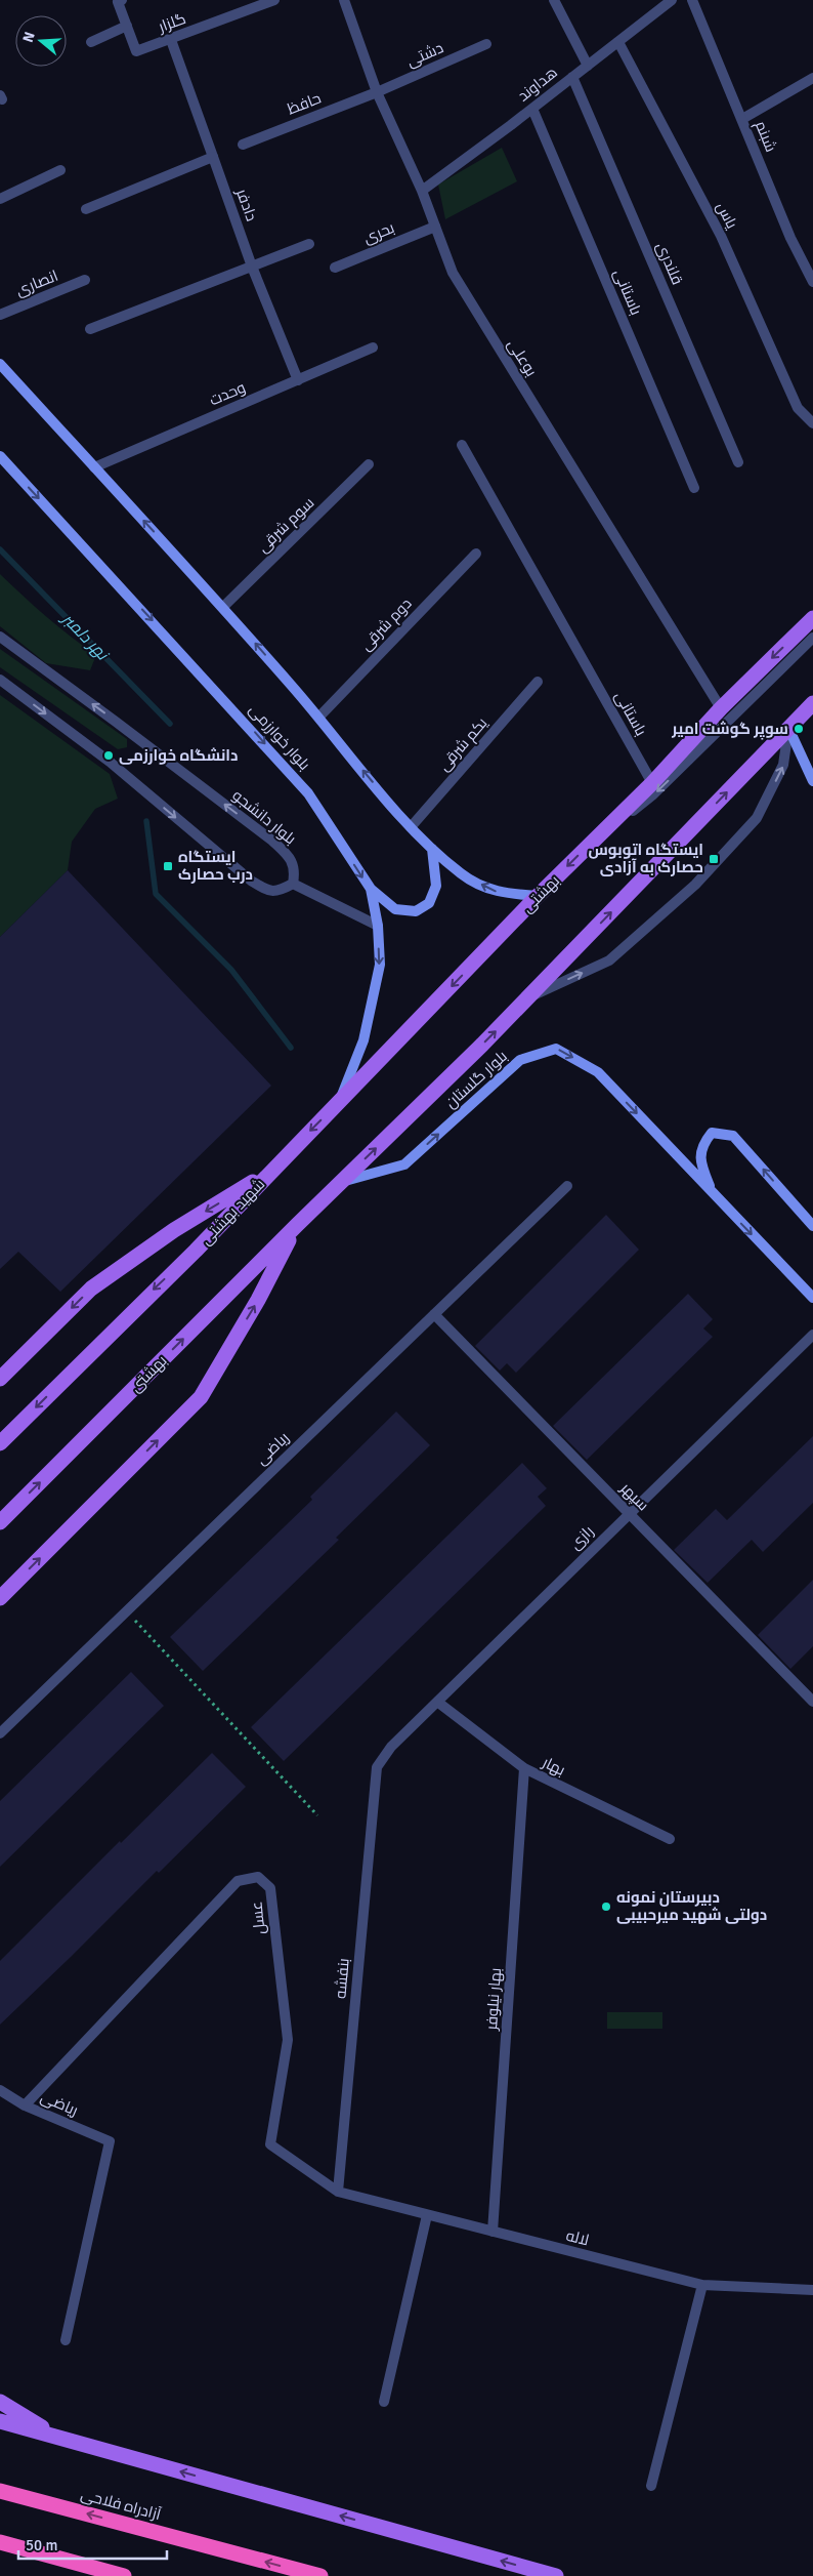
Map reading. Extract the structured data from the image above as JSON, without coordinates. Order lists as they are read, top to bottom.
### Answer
{
  "streets": {
    "highway": ["آزادراه فلاحی"],
    "main road": [
      "بلوار خوارزمی",
      "بهشتی",
      "بلوار گلستان",
      "شهید بهشتی",
      "بهشتى"
    ],
    "street": [
      "گلزار",
      "دشتی",
      "هداوند",
      "حافظ",
      "شبنم",
      "دادفر",
      "یاس",
      "بحری",
      "قلندری",
      "انصاری",
      "باستانی",
      "بوعلی",
      "وحدت",
      "سوم شرقی",
      "دوم شرقی",
      "یکم شرقی",
      "بلوار دانشجو",
      "ریاضی",
      "سپهر",
      "رازی",
      "بهار",
      "عسل",
      "بنفشه",
      "بهار نیلوفر",
      "لاله"
    ]
  },
  "crossings": [
    ["گلزار", "دادفر"],
    ["دشتی", "حافظ"],
    ["دشتی", "بوعلی"],
    ["هداوند", "یاس"],
    ["هداوند", "قلندری"],
    ["هداوند", "باستانی"],
    ["هداوند", "بوعلی"],
    ["حافظ", "بوعلی"],
    ["دادفر", "وحدت"],
    ["بحری", "بوعلی"],
    ["باستانی", "بهشتی"],
    ["بوعلی", "بهشتی"],
    ["بلوار خوارزمی", "بهشتی"],
    ["بهشتی", "شهید بهشتی"],
    ["ریاضی", "سپهر"],
    ["ریاضی", "عسل"],
    ["سپهر", "رازی"],
    ["رازی", "بهار"],
    ["رازی", "بنفشه"],
    ["بهار", "بهار نیلوفر"],
    ["عسل", "بنفشه"],
    ["عسل", "لاله"],
    ["بنفشه", "لاله"],
    ["بهار نیلوفر", "لاله"]
  ],
  "water": ["نهر دلمبر"],
  "places": {
    "other": ["سوپر گوشت امیر", "دانشگاه خوارزمی", "دبیرستان نمونه دولتی شهید میرحبیبی"],
    "transit": ["ایستگاه اتوبوس حصارک به آزادی", "ایستگاه درب حصارک"]
  },
  "scale_bar": "50 m",
  "north": "left"
}
